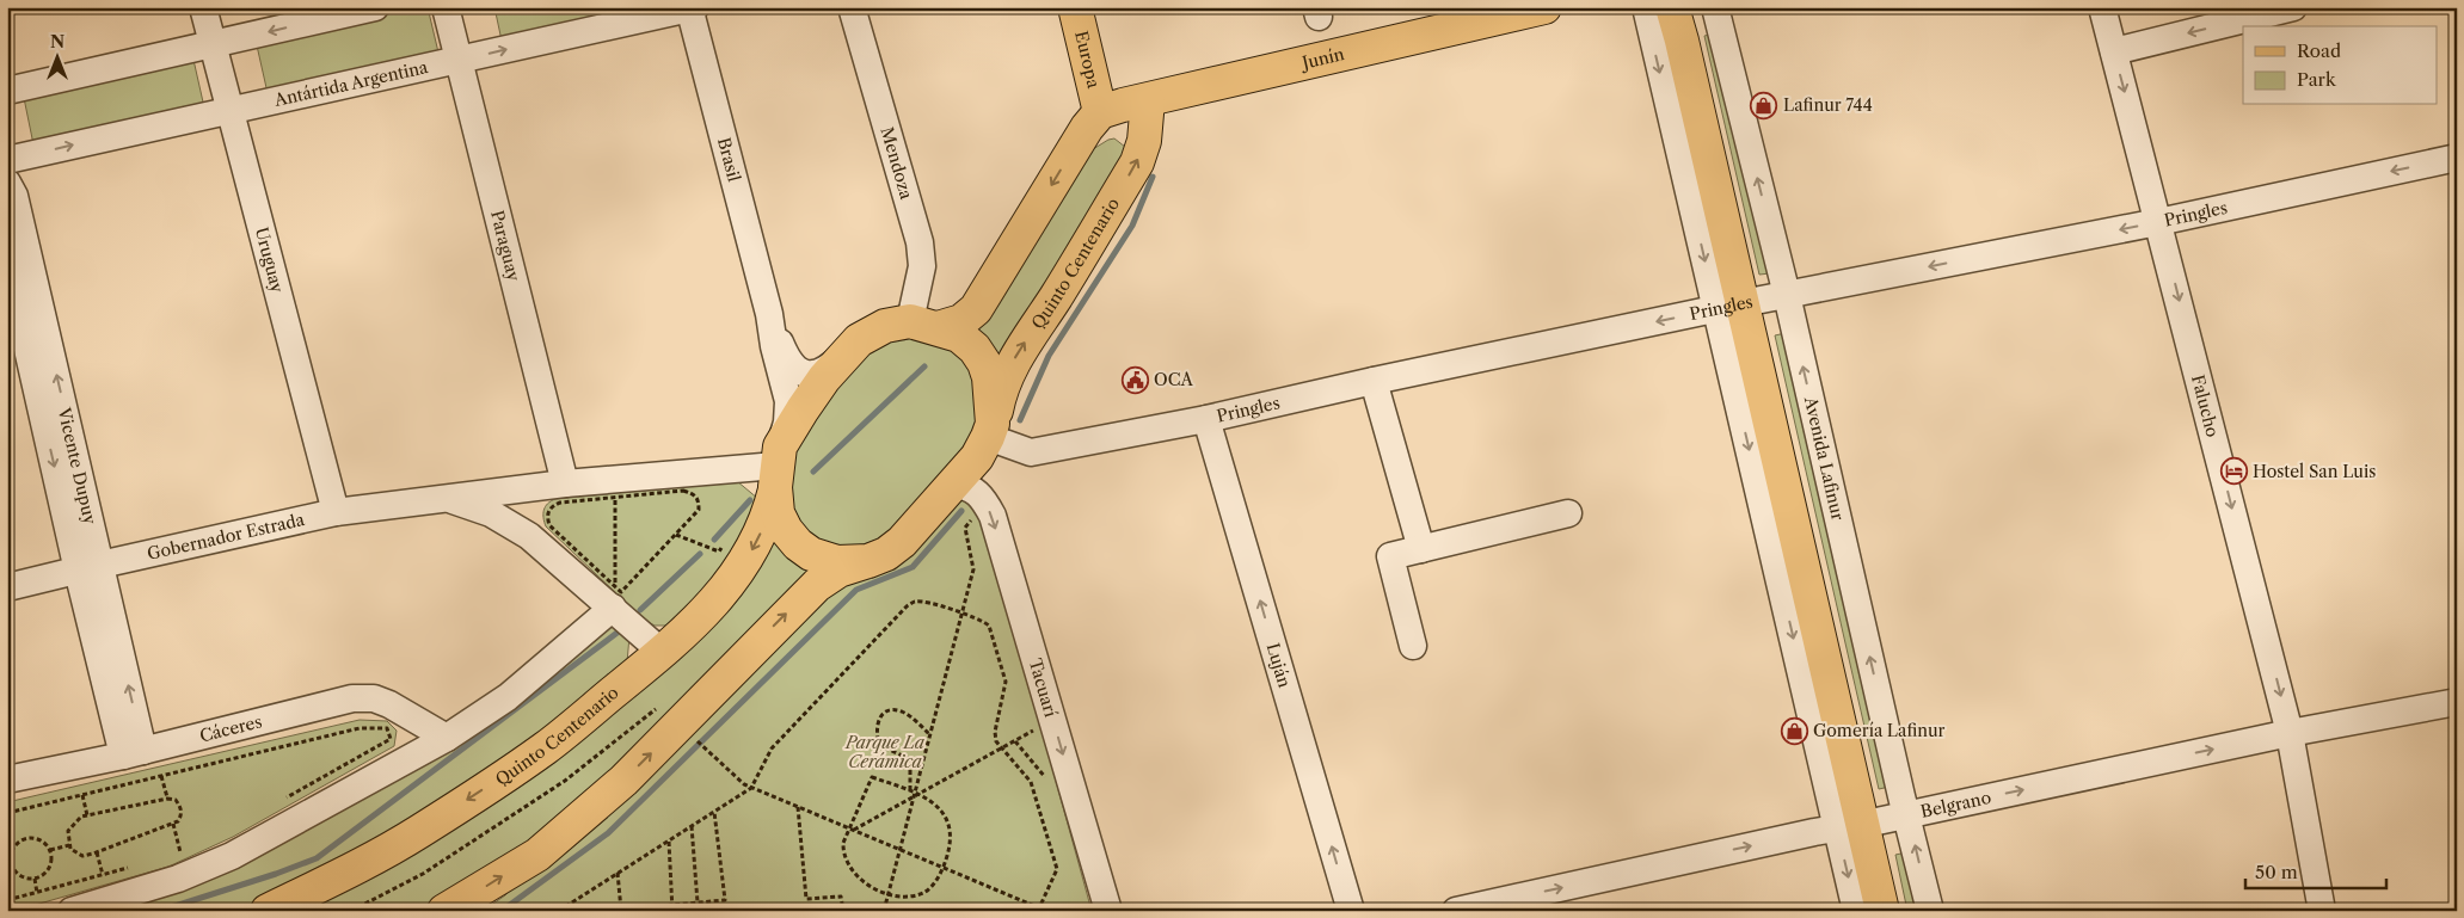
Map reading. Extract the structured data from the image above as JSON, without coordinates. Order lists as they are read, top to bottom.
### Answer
{
  "streets": {
    "main road": [
      "Europa",
      "Junín",
      "Quinto Centenario",
      "Avenida Lafinur"
    ],
    "street": [
      "Antártida Argentina",
      "Brasil",
      "Mendoza",
      "Pringles",
      "Paraguay",
      "Uruguay",
      "Falucho",
      "Vicente Dupuy",
      "Gobernador Estrada",
      "Luján",
      "Tacuarí",
      "Cáceres",
      "Belgrano"
    ]
  },
  "crossings": [
    ["Europa", "Junín"],
    ["Junín", "Quinto Centenario"],
    ["Antártida Argentina", "Brasil"],
    ["Antártida Argentina", "Paraguay"],
    ["Antártida Argentina", "Uruguay"],
    ["Brasil", "Quinto Centenario"],
    ["Brasil", "Gobernador Estrada"],
    ["Mendoza", "Quinto Centenario"],
    ["Pringles", "Quinto Centenario"],
    ["Pringles", "Falucho"],
    ["Pringles", "Avenida Lafinur"],
    ["Pringles", "Luján"],
    ["Paraguay", "Gobernador Estrada"],
    ["Uruguay", "Gobernador Estrada"],
    ["Quinto Centenario", "Gobernador Estrada"],
    ["Falucho", "Belgrano"],
    ["Avenida Lafinur", "Belgrano"],
    ["Vicente Dupuy", "Gobernador Estrada"],
    ["Vicente Dupuy", "Cáceres"]
  ],
  "one_way": ["Falucho", "Tacuarí", "Belgrano"],
  "parks": ["Parque La Cerámica"],
  "places": {
    "shop": ["Lafinur 744", "Gomería Lafinur"],
    "public building": ["OCA"],
    "hotel": ["Hostel San Luis"]
  },
  "legend": ["Road", "Park"],
  "scale_bar": "50 m",
  "north": "top"
}
